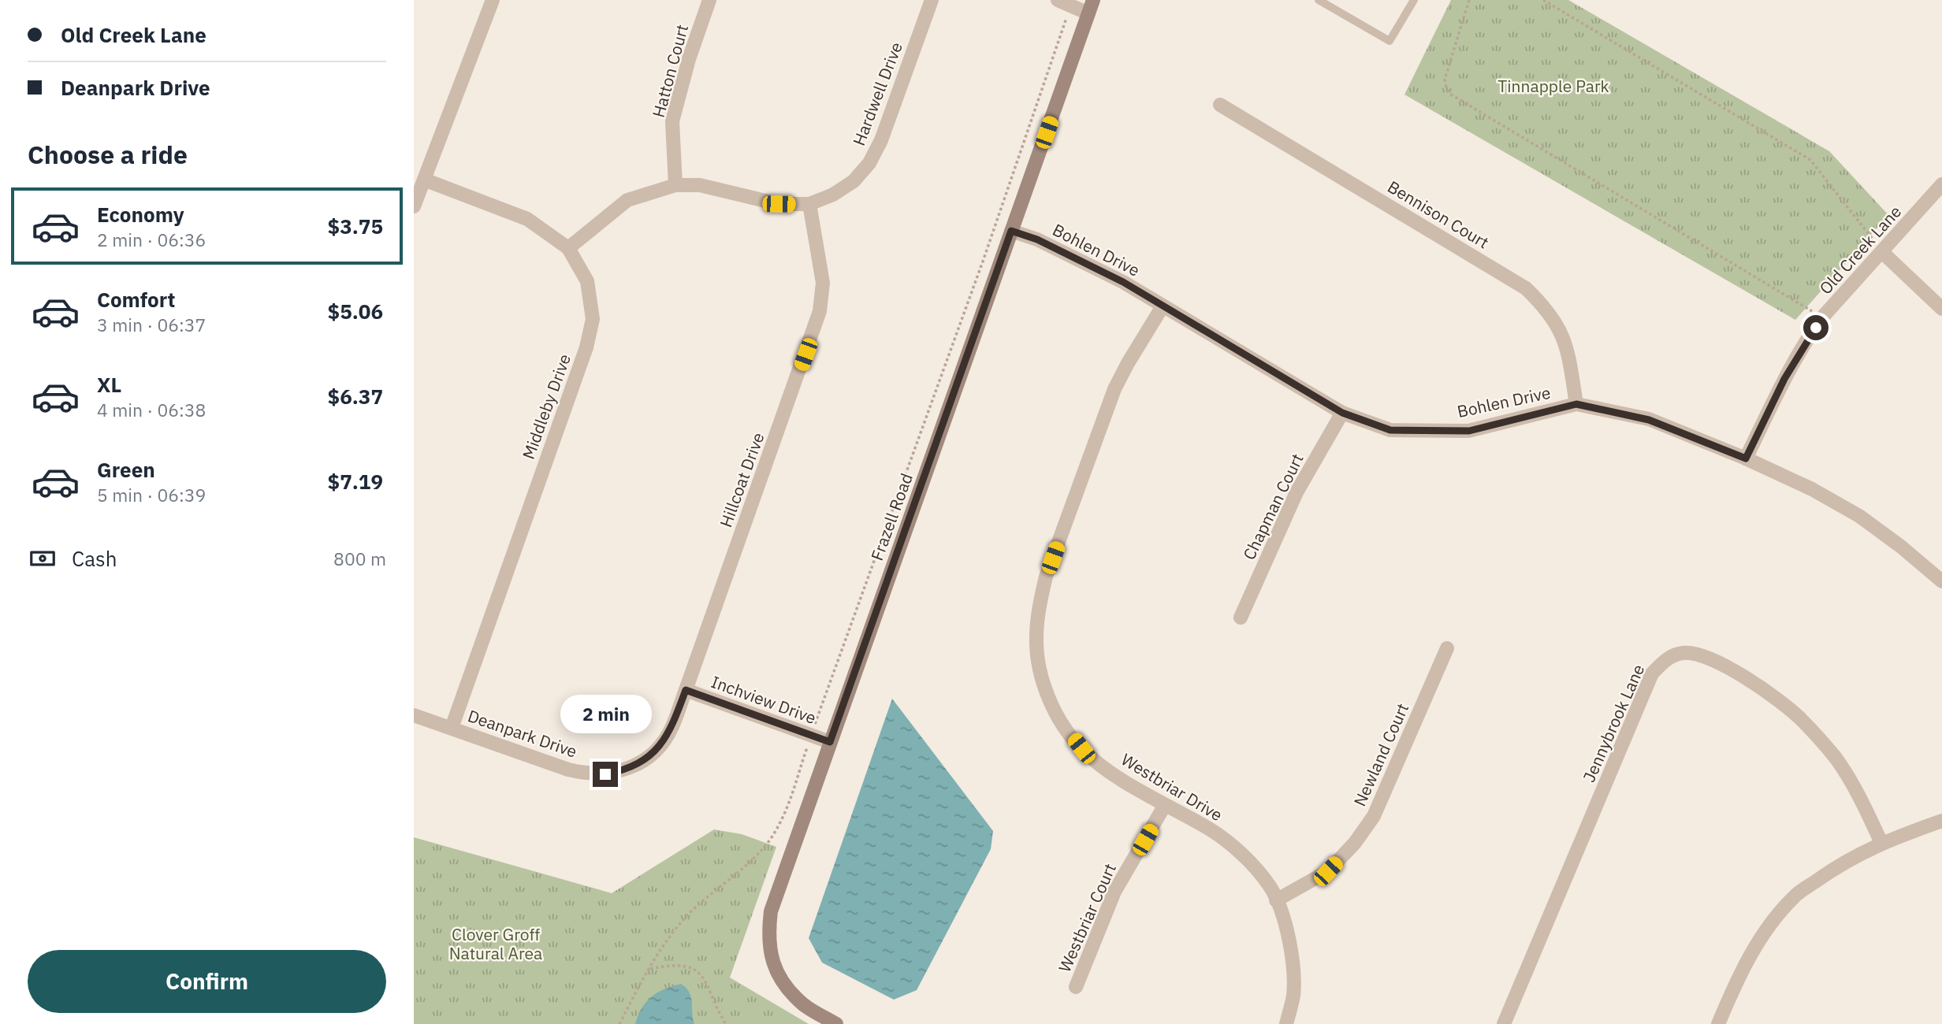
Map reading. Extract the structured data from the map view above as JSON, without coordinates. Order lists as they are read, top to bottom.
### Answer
{
  "streets": {
    "street": [
      "Hatton Court",
      "Hardwell Drive",
      "Bennison Court",
      "Bohlen Drive",
      "Old Creek Lane",
      "Middleby Drive",
      "Hillcoat Drive",
      "Chapman Court",
      "Frazell Road",
      "Inchview Drive",
      "Jennybrook Lane",
      "Deanpark Drive",
      "Newland Court",
      "Westbriar Drive",
      "Westbriar Court"
    ]
  },
  "crossings": [
    ["Hatton Court", "Hardwell Drive"],
    ["Hardwell Drive", "Middleby Drive"],
    ["Hardwell Drive", "Hillcoat Drive"],
    ["Bennison Court", "Bohlen Drive"],
    ["Bohlen Drive", "Old Creek Lane"],
    ["Bohlen Drive", "Chapman Court"],
    ["Bohlen Drive", "Frazell Road"],
    ["Bohlen Drive", "Westbriar Drive"],
    ["Middleby Drive", "Deanpark Drive"],
    ["Hillcoat Drive", "Inchview Drive"],
    ["Hillcoat Drive", "Deanpark Drive"],
    ["Frazell Road", "Inchview Drive"],
    ["Newland Court", "Westbriar Drive"],
    ["Westbriar Drive", "Westbriar Court"]
  ],
  "parks": ["Tinnapple Park", "Clover Groff Natural Area"],
  "page": {
    "banner": ["Old Creek Lane", "Deanpark Drive"],
    "heading": "Choose a ride",
    "list": [
      {
        "name": "Economy",
        "note": "2 min · 06:36",
        "value": "$3.75"
      },
      {
        "name": "Comfort",
        "note": "3 min · 06:37",
        "value": "$5.06"
      },
      {
        "name": "XL",
        "note": "4 min · 06:38",
        "value": "$6.37"
      },
      {
        "name": "Green",
        "note": "5 min · 06:39",
        "value": "$7.19"
      }
    ],
    "pay": ["Cash", "800 m"],
    "bubble": "2 min",
    "buttons": "Confirm"
  }
}
